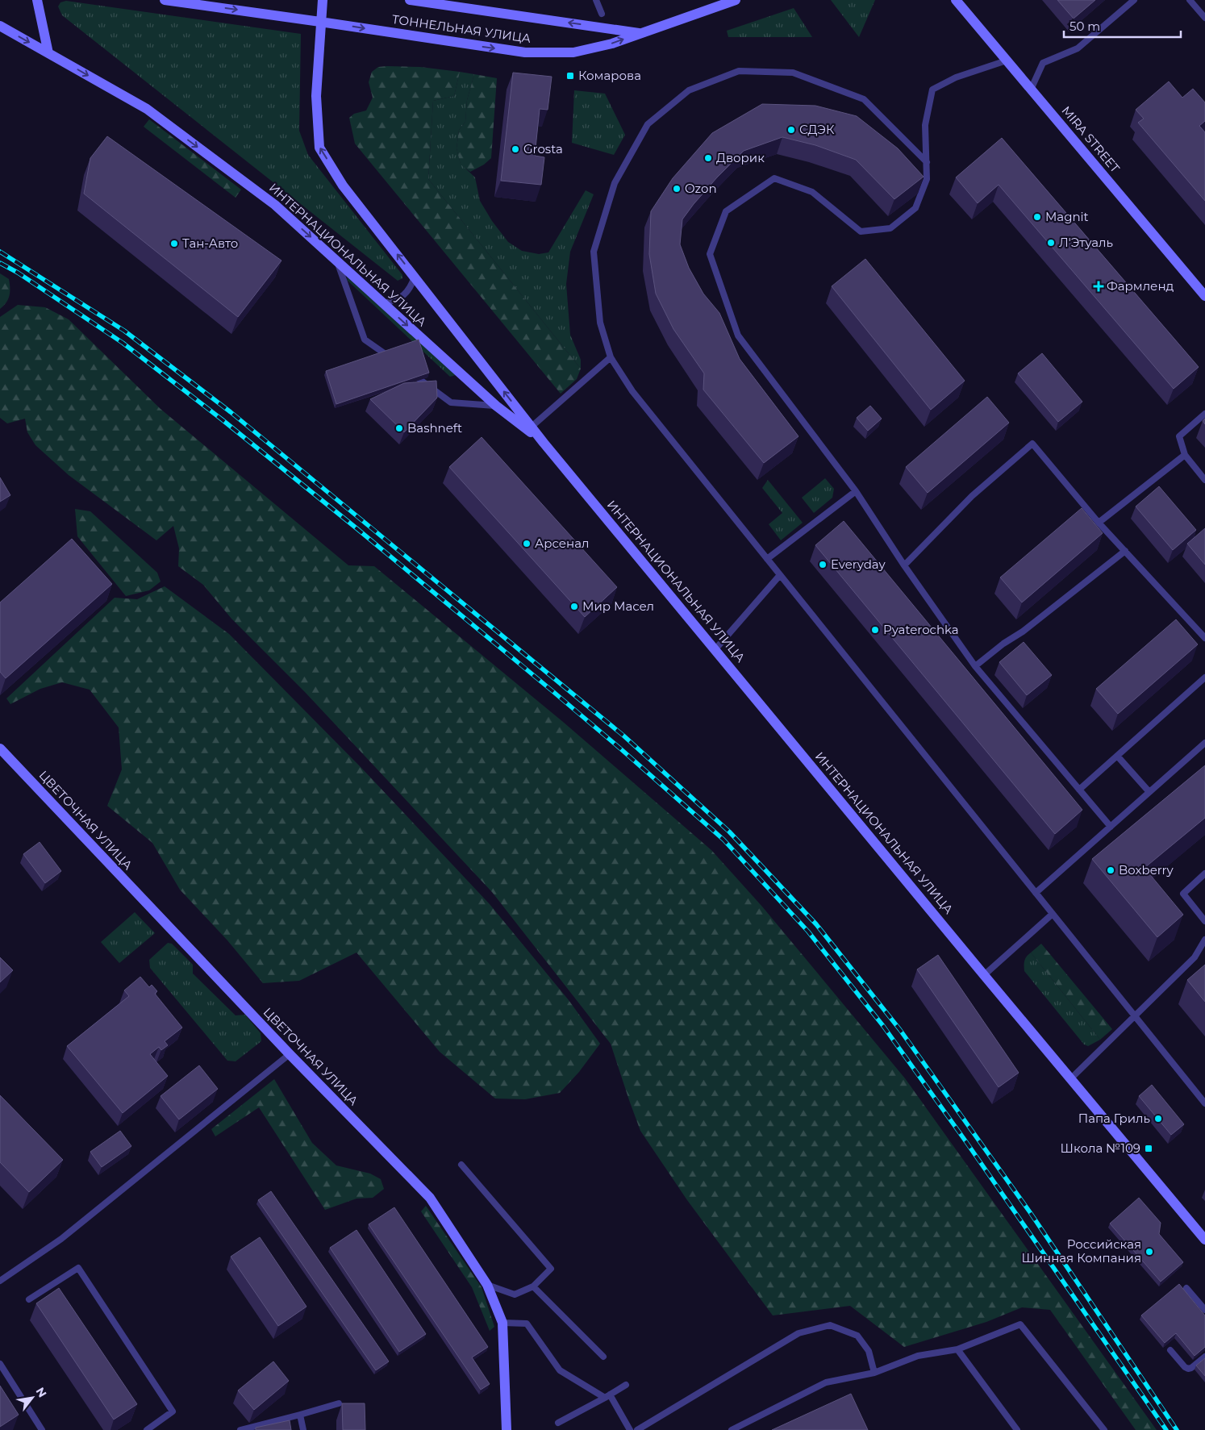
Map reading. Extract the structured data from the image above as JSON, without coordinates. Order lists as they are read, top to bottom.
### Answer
{
  "streets": {
    "main road": [
      "ТОННЕЛЬНАЯ УЛИЦА",
      "MIRA STREET",
      "ИНТЕРНАЦИОНАЛЬНАЯ УЛИЦА",
      "ЦВЕТОЧНАЯ УЛИЦА"
    ]
  },
  "crossings": [
    ["ТОННЕЛЬНАЯ УЛИЦА", "ИНТЕРНАЦИОНАЛЬНАЯ УЛИЦА"]
  ],
  "places": {
    "transit": ["Комарова", "Школа №109"],
    "other": [
      "СДЭК",
      "Grosta",
      "Дворик",
      "Ozon",
      "Magnit",
      "Л'Этуаль",
      "Тан-Авто",
      "Bashneft",
      "Арсенал",
      "Everyday",
      "Мир Масел",
      "Pyaterochka",
      "Boxberry",
      "Папа Гриль",
      "Российская Шинная Компания"
    ],
    "health": ["Фармленд"]
  },
  "scale_bar": "50 m",
  "north": "top right"
}
